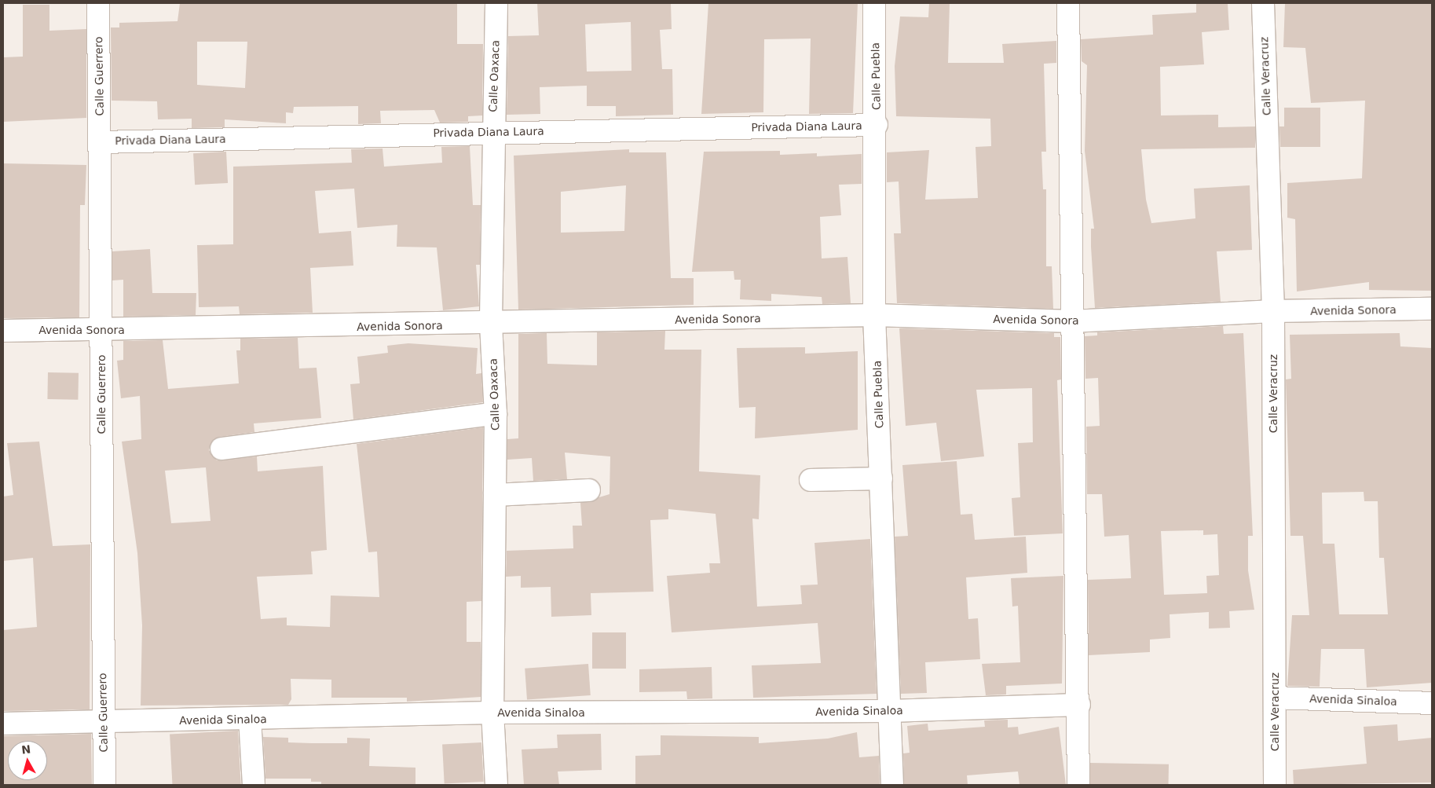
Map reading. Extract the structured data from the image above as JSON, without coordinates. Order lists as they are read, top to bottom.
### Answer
{
  "streets": {
    "street": [
      "Calle Guerrero",
      "Calle Oaxaca",
      "Calle Puebla",
      "Calle Veracruz",
      "Privada Diana Laura",
      "Avenida Sonora",
      "Avenida Sinaloa"
    ]
  },
  "crossings": [
    ["Calle Guerrero", "Privada Diana Laura"],
    ["Calle Guerrero", "Avenida Sonora"],
    ["Calle Guerrero", "Avenida Sinaloa"],
    ["Calle Oaxaca", "Privada Diana Laura"],
    ["Calle Oaxaca", "Avenida Sonora"],
    ["Calle Oaxaca", "Avenida Sinaloa"],
    ["Calle Puebla", "Privada Diana Laura"],
    ["Calle Puebla", "Avenida Sonora"],
    ["Calle Puebla", "Avenida Sinaloa"],
    ["Calle Veracruz", "Avenida Sonora"],
    ["Calle Veracruz", "Avenida Sinaloa"]
  ],
  "north": "top"
}
